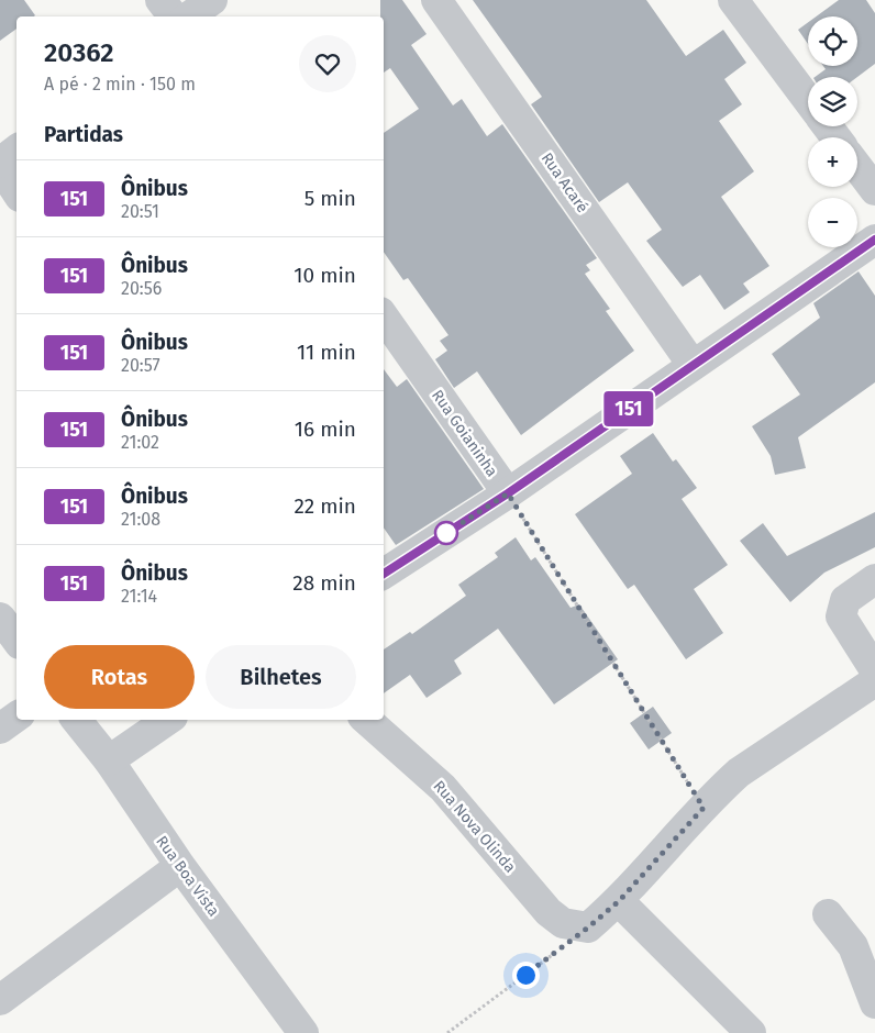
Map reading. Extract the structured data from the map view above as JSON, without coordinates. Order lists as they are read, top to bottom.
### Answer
{
  "streets": {
    "street": [
      "Rua Acaré",
      "Rua Goianinha",
      "Rua Nova Olinda",
      "Rua Boa Vista"
    ]
  },
  "lines": ["bus line 151"],
  "page": {
    "on_map": "151",
    "map_buttons": ["+", "−"],
    "heading": [
      ["20362", "A pé · 2 min · 150 m"],
      "Partidas"
    ],
    "list": [
      {
        "mark": "151",
        "name": "Ônibus",
        "note": "20:51",
        "value": "5 min"
      },
      {
        "mark": "151",
        "name": "Ônibus",
        "note": "20:56",
        "value": "10 min"
      },
      {
        "mark": "151",
        "name": "Ônibus",
        "note": "20:57",
        "value": "11 min"
      },
      {
        "mark": "151",
        "name": "Ônibus",
        "note": "21:02",
        "value": "16 min"
      },
      {
        "mark": "151",
        "name": "Ônibus",
        "note": "21:08",
        "value": "22 min"
      },
      {
        "mark": "151",
        "name": "Ônibus",
        "note": "21:14",
        "value": "28 min"
      }
    ],
    "buttons": ["Rotas", "Bilhetes"]
  }
}
